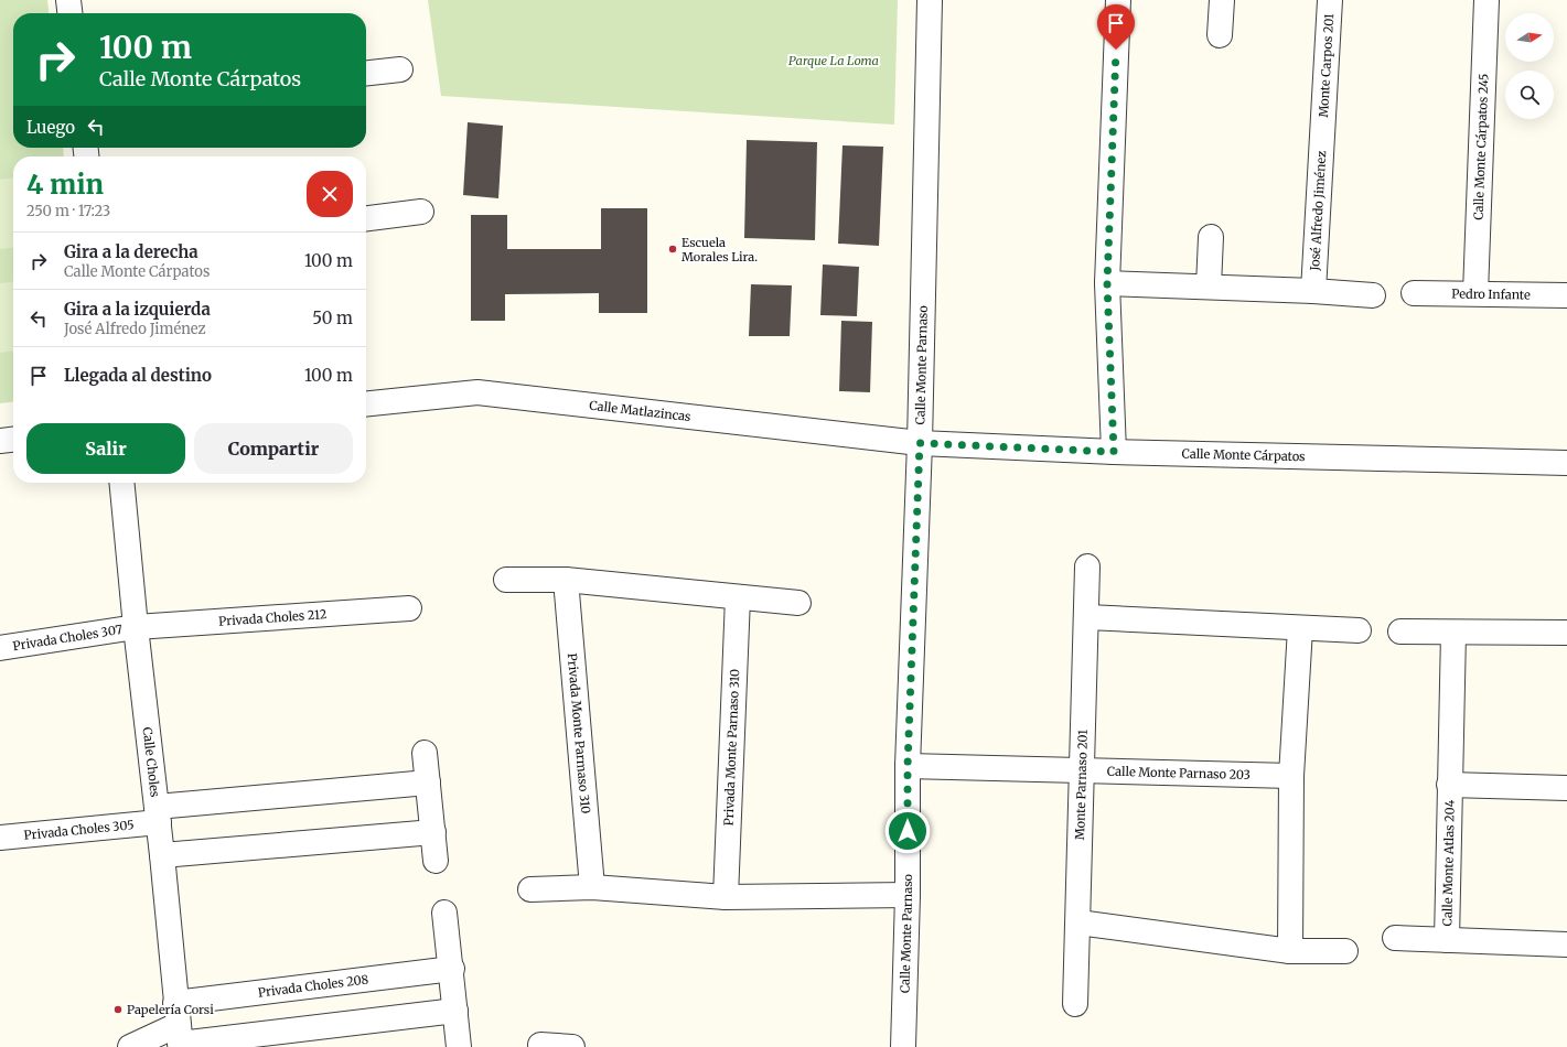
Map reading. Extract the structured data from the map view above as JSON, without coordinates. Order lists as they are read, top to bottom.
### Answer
{
  "streets": {
    "street": [
      "Monte Carpos 201",
      "Calle Monte Cárpatos 245",
      "José Alfredo Jiménez",
      "Pedro Infante",
      "Calle Monte Parnaso",
      "Calle Matlazincas",
      "Calle Monte Cárpatos",
      "Privada Choles 212",
      "Privada Choles 307",
      "Privada Monte Parmaso 310",
      "Privada Monte Parnaso 310",
      "Calle Choles",
      "Calle Monte Parnaso 203",
      "Monte Parnaso 201",
      "Privada Choles 305",
      "Calle Monte Atlas 204",
      "Privada Choles 208"
    ]
  },
  "crossings": [
    ["Monte Carpos 201", "José Alfredo Jiménez"],
    ["Calle Monte Cárpatos 245", "Pedro Infante"],
    ["Calle Monte Parnaso", "Calle Matlazincas"],
    ["Calle Monte Parnaso", "Calle Monte Cárpatos"],
    ["Calle Monte Parnaso", "Calle Monte Parnaso 203"],
    ["Calle Matlazincas", "Calle Monte Cárpatos"],
    ["Privada Choles 212", "Privada Choles 307"],
    ["Privada Choles 212", "Calle Choles"],
    ["Privada Choles 307", "Calle Choles"],
    ["Calle Choles", "Privada Choles 305"],
    ["Calle Choles", "Privada Choles 208"],
    ["Calle Monte Parnaso 203", "Monte Parnaso 201"]
  ],
  "parks": ["Parque La Loma"],
  "places": ["Escuela Morales Lira.", "Papelería Corsi"],
  "north": "right",
  "page": {
    "turn": ["100 m", "Calle Monte Cárpatos"],
    "then": "Luego",
    "heading": ["4 min", "250 m · 17:23"],
    "list": [
      {
        "name": "Gira a la derecha",
        "note": "Calle Monte Cárpatos",
        "value": "100 m"
      },
      {
        "name": "Gira a la izquierda",
        "note": "José Alfredo Jiménez",
        "value": "50 m"
      },
      {
        "name": "Llegada al destino",
        "value": "100 m"
      }
    ],
    "buttons": ["Salir", "Compartir"]
  }
}
